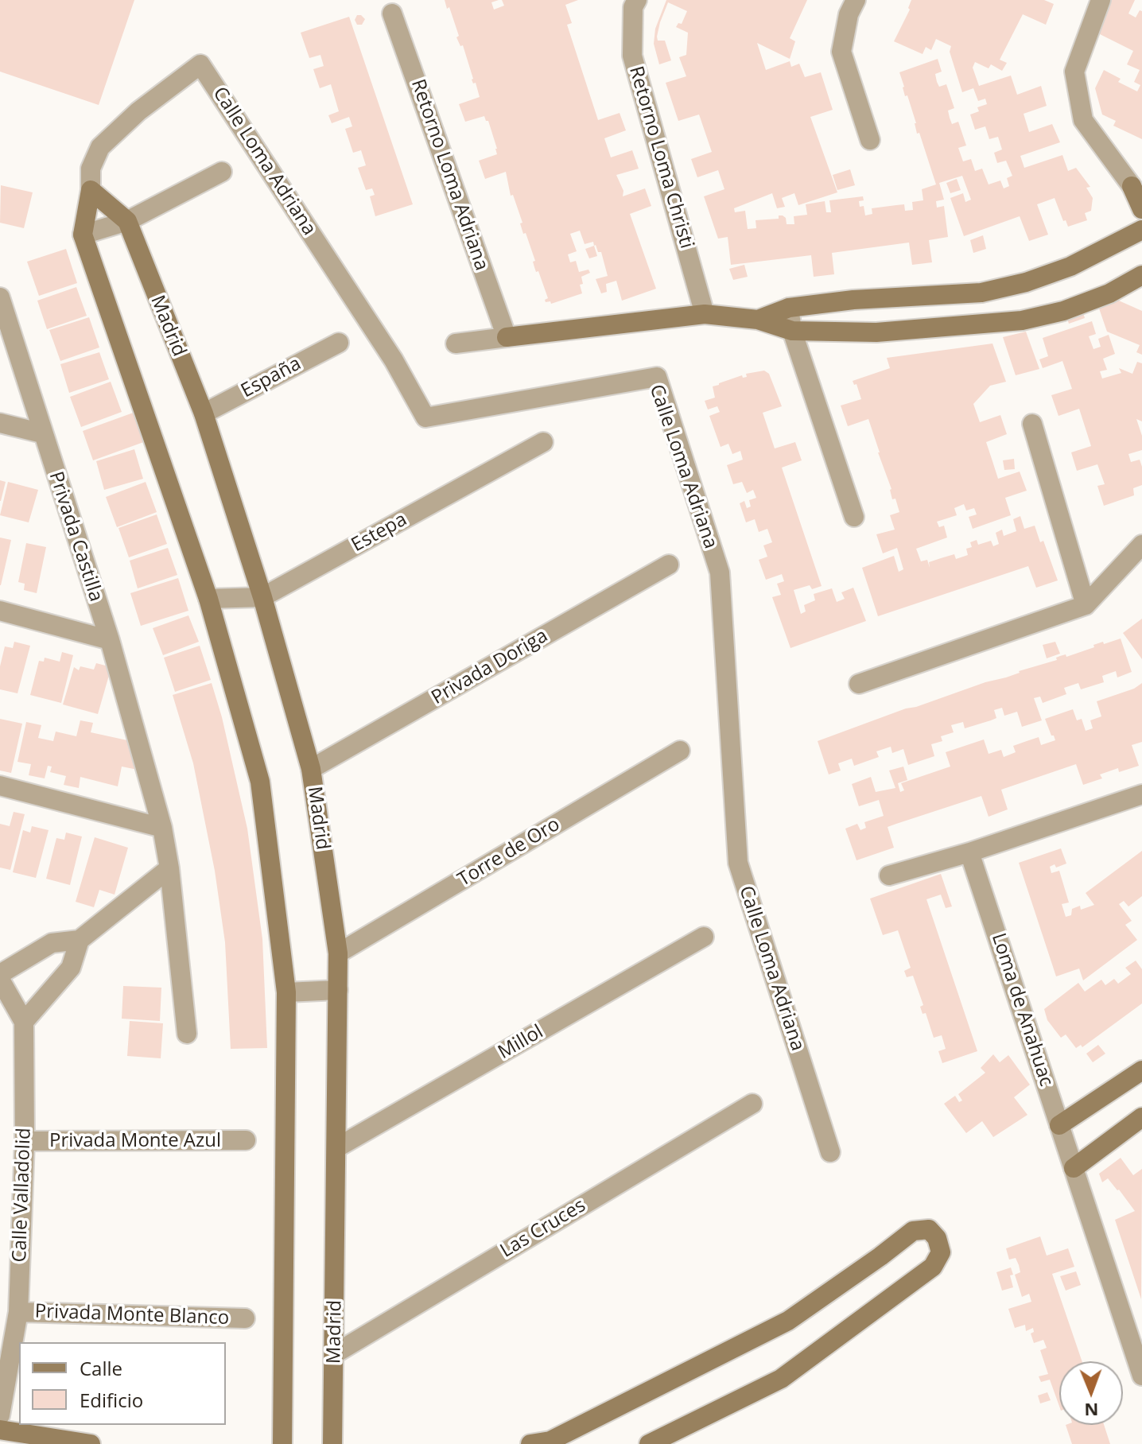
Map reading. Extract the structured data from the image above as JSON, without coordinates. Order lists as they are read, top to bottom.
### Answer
{
  "streets": {
    "street": [
      "Retorno Loma Christi",
      "Calle Loma Adriana",
      "Retorno Loma Adriana",
      "Madrid",
      "España",
      "Estepa",
      "Privada Castilla",
      "Privada Doriga",
      "Torre de Oro",
      "Loma de Anahuac",
      "Millol",
      "Privada Monte Azul",
      "Calle Valladolid",
      "Las Cruces",
      "Privada Monte Blanco"
    ]
  },
  "crossings": [
    ["Madrid", "España"],
    ["Madrid", "Estepa"],
    ["Madrid", "Privada Doriga"],
    ["Madrid", "Torre de Oro"],
    ["Madrid", "Millol"],
    ["Madrid", "Las Cruces"],
    ["Privada Monte Azul", "Calle Valladolid"],
    ["Calle Valladolid", "Privada Monte Blanco"]
  ],
  "legend": ["Calle", "Edificio"],
  "north": "bottom"
}
